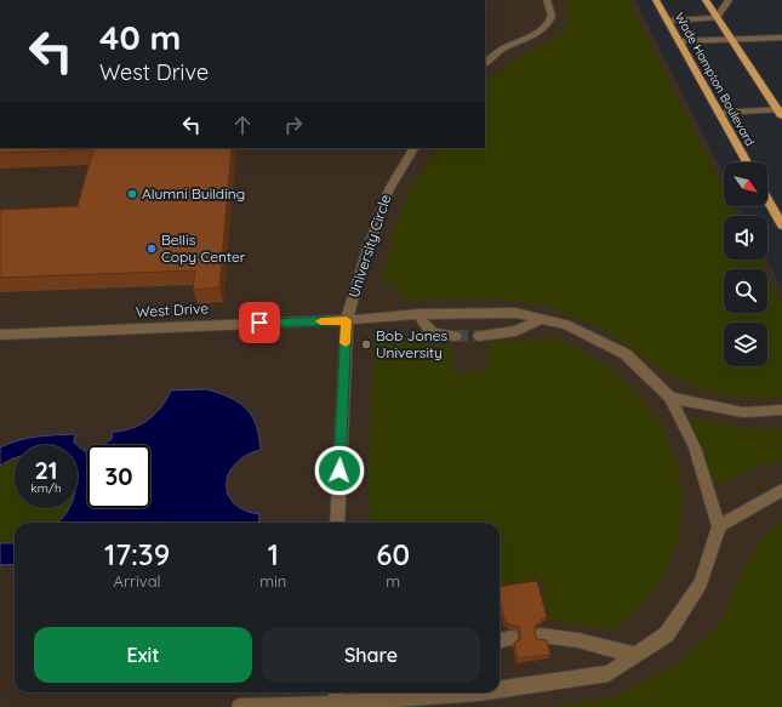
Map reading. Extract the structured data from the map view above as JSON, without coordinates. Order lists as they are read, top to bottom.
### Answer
{
  "streets": {
    "main road": ["Wade Hampton Boulevard"],
    "street": ["University Circle", "West Drive"]
  },
  "crossings": [
    ["University Circle", "West Drive"]
  ],
  "places": ["Alumni Building", "Bellis Copy Center", "Bob Jones University"],
  "north": "bottom right",
  "page": {
    "turn": ["40 m", "West Drive"],
    "speed": "21 km/h",
    "limit": "30",
    "eta": [
      "17:39",
      "Arrival",
      "1",
      "min",
      "60",
      "m"
    ],
    "buttons": ["Exit", "Share"]
  }
}
